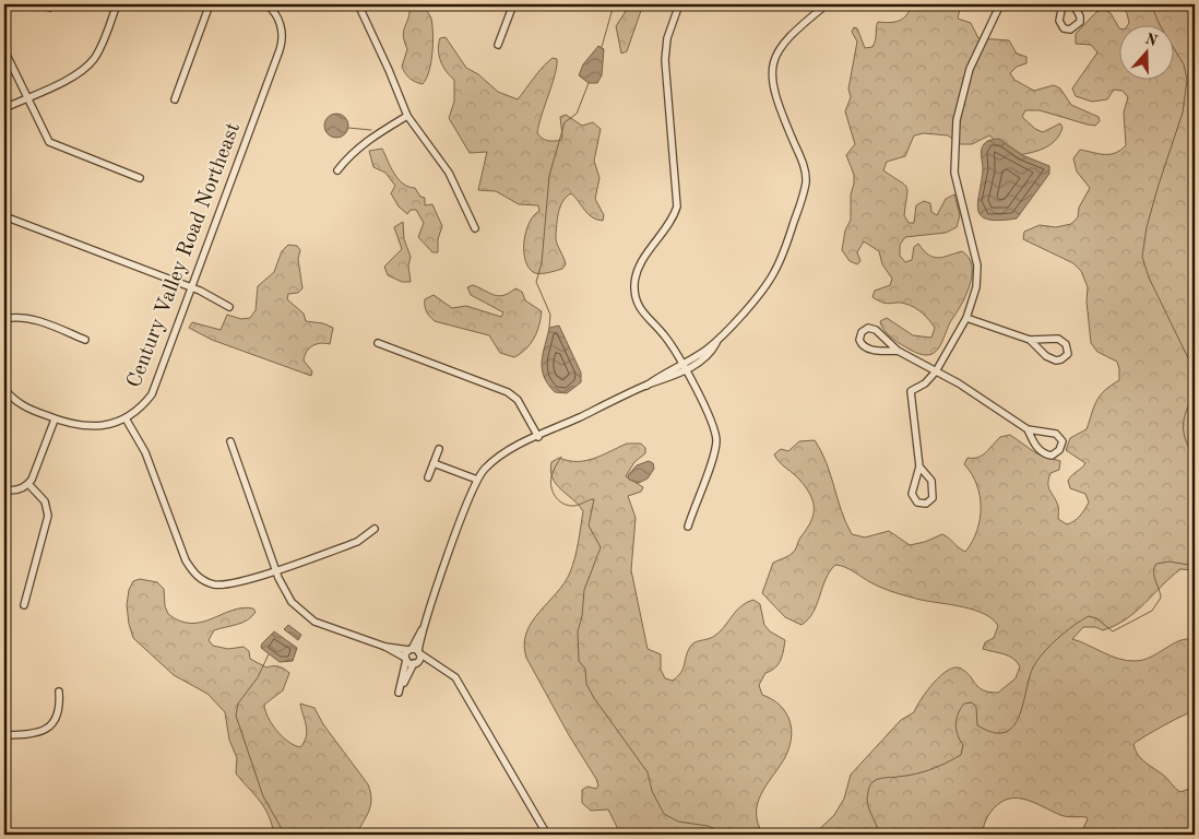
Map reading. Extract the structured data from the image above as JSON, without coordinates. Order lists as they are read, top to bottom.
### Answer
{
  "streets": {
    "street": ["Century Valley Road Northeast"]
  },
  "north": "top"
}
